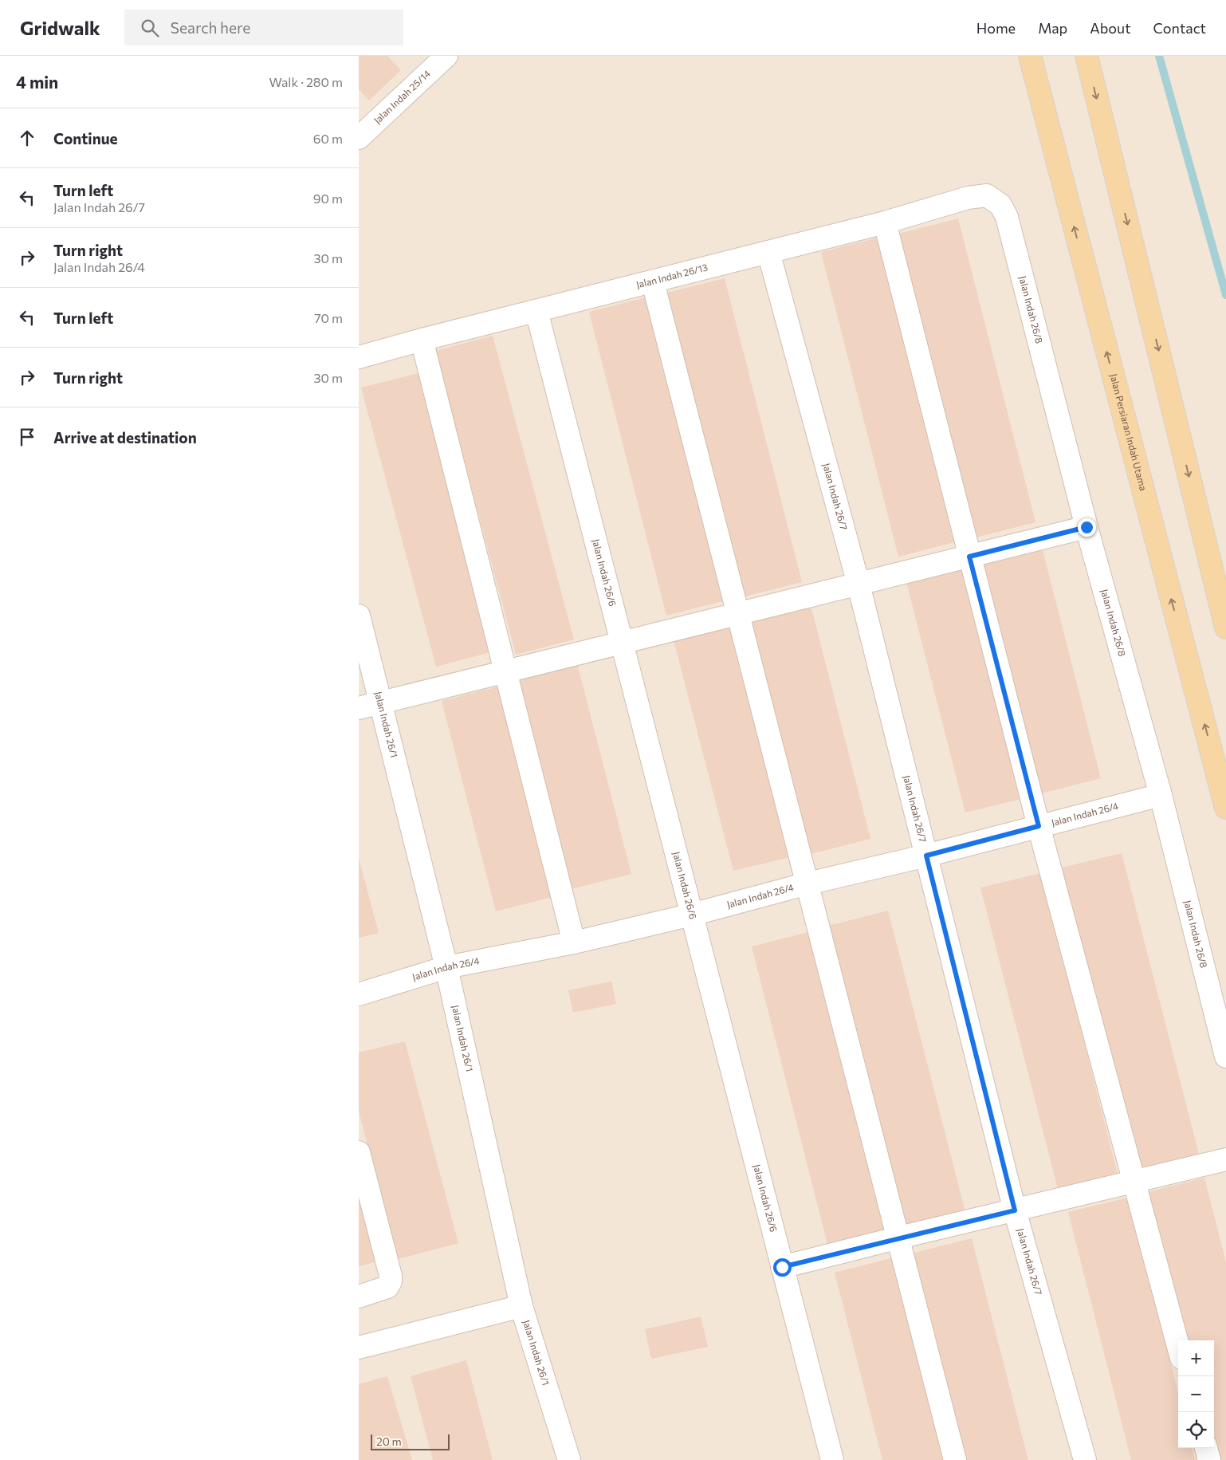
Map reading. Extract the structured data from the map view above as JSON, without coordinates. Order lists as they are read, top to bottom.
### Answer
{
  "streets": {
    "main road": ["Jalan Persiaran Indah Utama"],
    "street": [
      "Jalan Indah 25/14",
      "Jalan Indah 26/13",
      "Jalan Indah 26/8",
      "Jalan Indah 26/7",
      "Jalan Indah 26/6",
      "Jalan Indah 26/1",
      "Jalan Indah 26/4"
    ]
  },
  "crossings": [
    ["Jalan Indah 26/13", "Jalan Indah 26/8"],
    ["Jalan Indah 26/13", "Jalan Indah 26/7"],
    ["Jalan Indah 26/13", "Jalan Indah 26/6"],
    ["Jalan Indah 26/8", "Jalan Indah 26/4"],
    ["Jalan Indah 26/7", "Jalan Indah 26/4"],
    ["Jalan Indah 26/6", "Jalan Indah 26/4"],
    ["Jalan Indah 26/1", "Jalan Indah 26/4"]
  ],
  "scale_bar": "20 m",
  "page": {
    "header": "Gridwalk",
    "search": "Search here",
    "nav": [
      "Home",
      "Map",
      "About",
      "Contact"
    ],
    "heading": ["4 min", "Walk · 280 m"],
    "list": [
      ["Continue", "60 m"],
      ["Turn left", "Jalan Indah 26/7", "90 m"],
      ["Turn right", "Jalan Indah 26/4", "30 m"],
      ["Turn left", "70 m"],
      ["Turn right", "30 m"],
      "Arrive at destination"
    ],
    "map_buttons": ["+", "−"],
    "scale": "20 m"
  }
}
